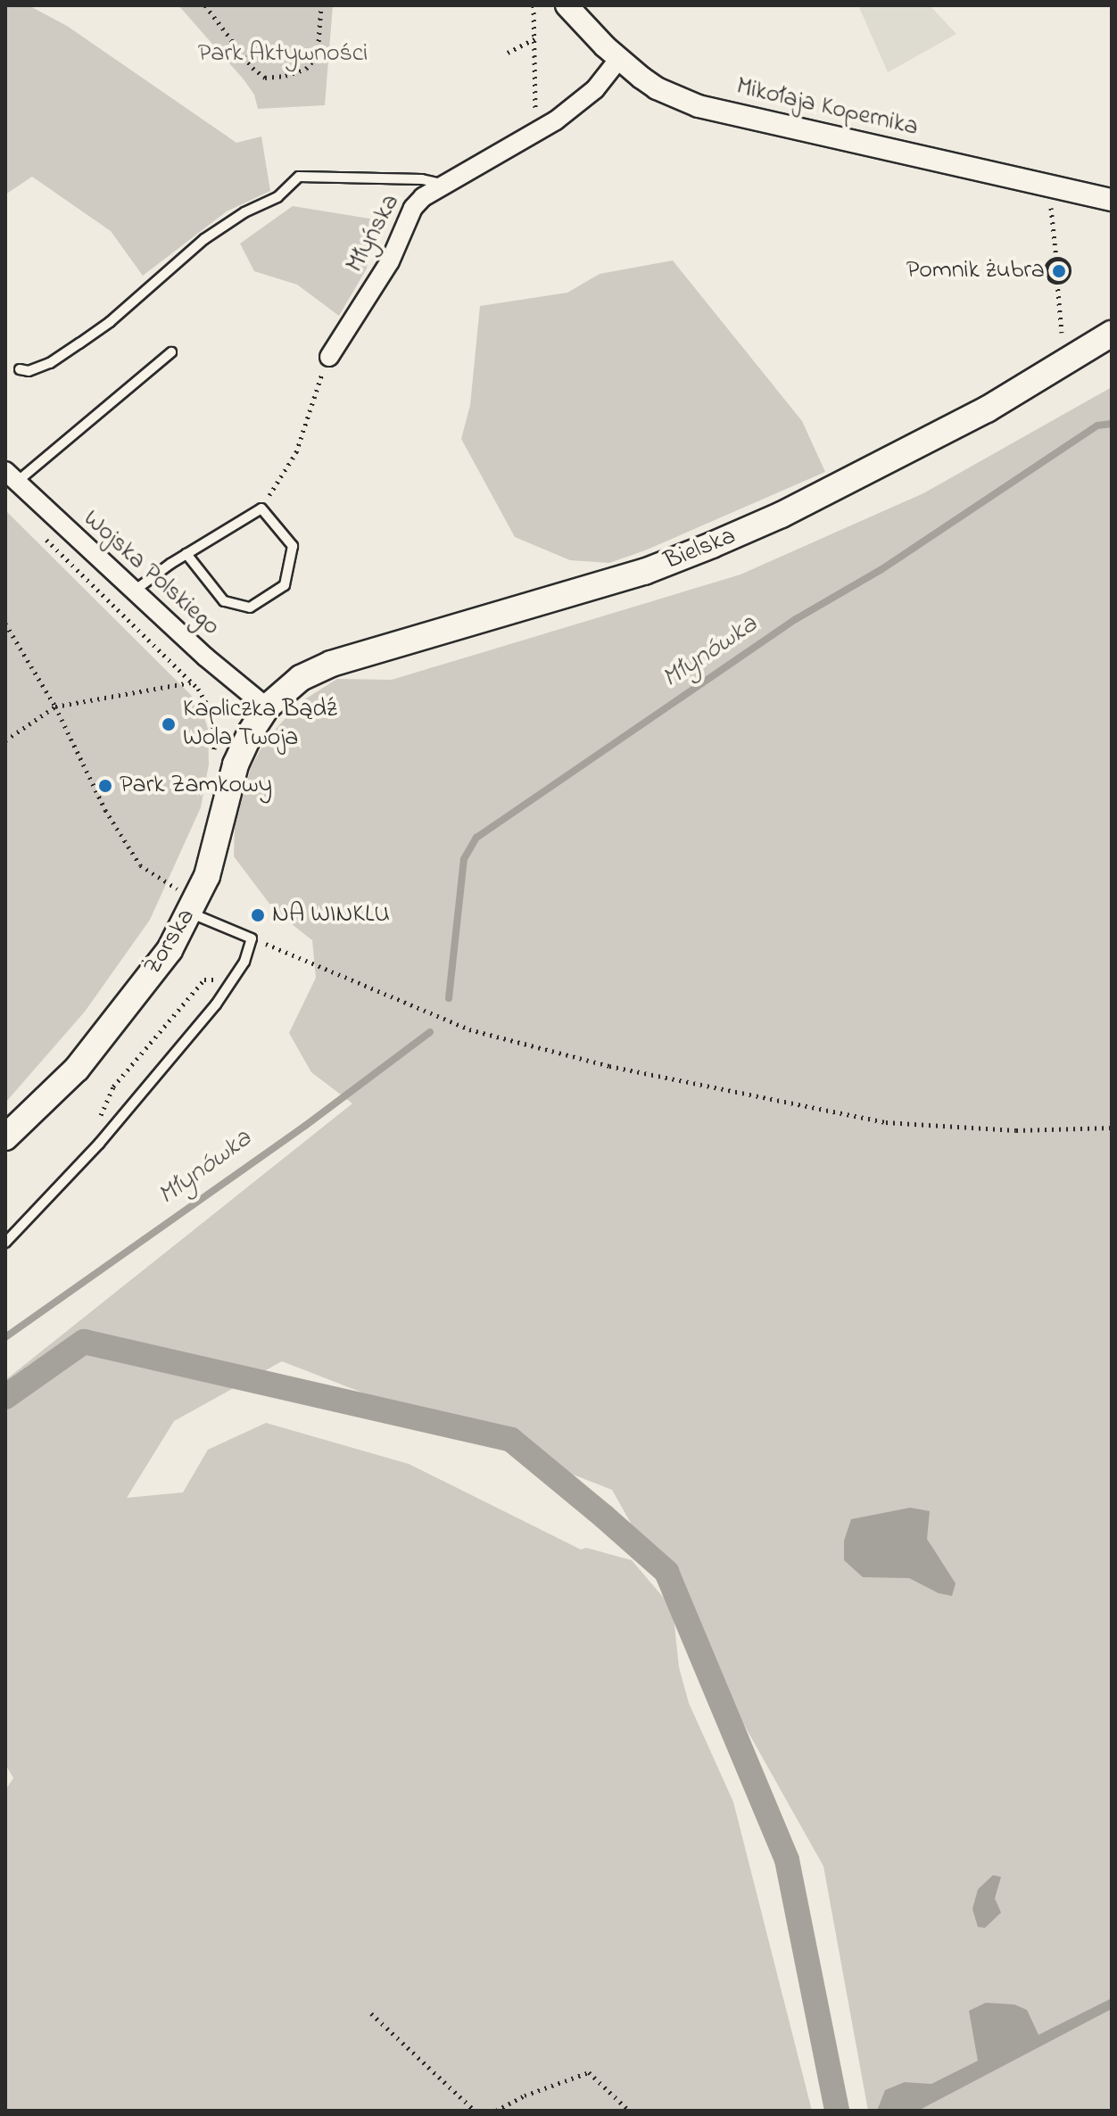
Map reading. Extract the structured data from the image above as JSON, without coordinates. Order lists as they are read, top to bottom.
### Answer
{
  "streets": {
    "main road": ["Bielska", "Żorska"],
    "street": ["Mikołaja Kopernika", "Młyńska", "Wojska Polskiego"]
  },
  "crossings": [
    ["Mikołaja Kopernika", "Młyńska"],
    ["Bielska", "Wojska Polskiego"],
    ["Bielska", "Żorska"],
    ["Wojska Polskiego", "Żorska"]
  ],
  "water": ["Młynówka"],
  "parks": ["Park Aktywności"],
  "places": [
    "Pomnik żubra",
    "Kapliczka Bądź Wola Twoja",
    "Park Zamkowy",
    "NA WINKLU"
  ]
}
